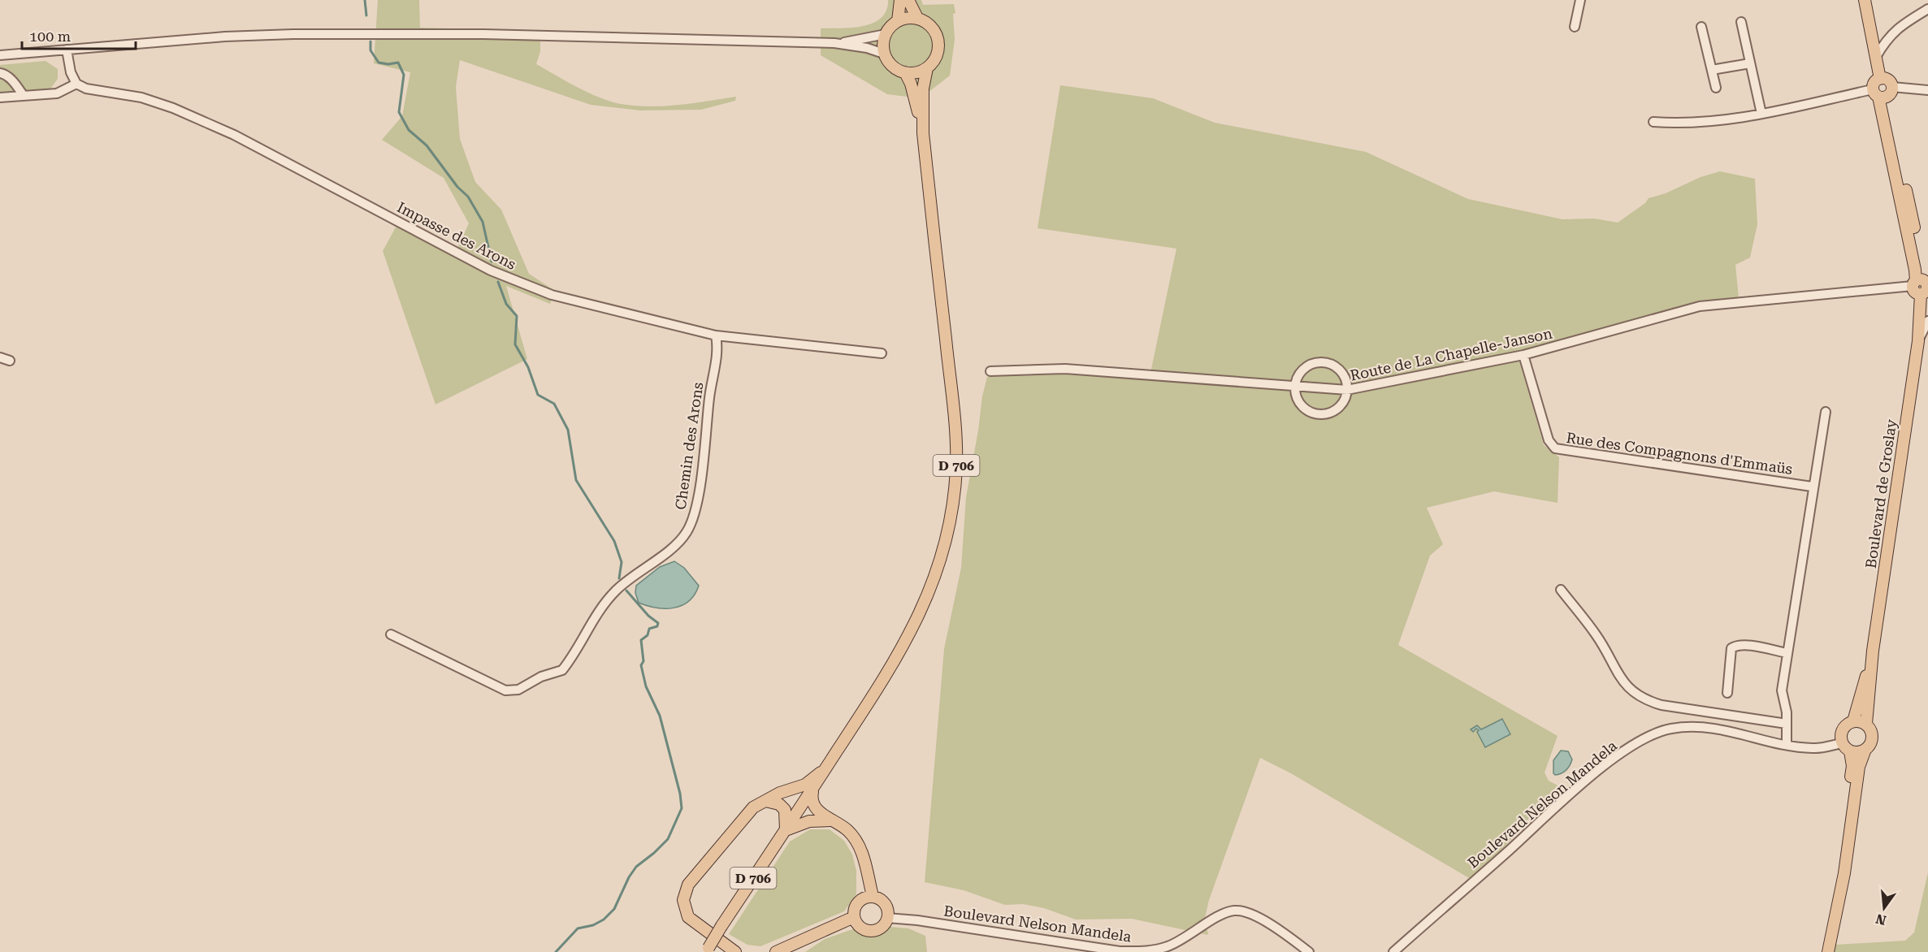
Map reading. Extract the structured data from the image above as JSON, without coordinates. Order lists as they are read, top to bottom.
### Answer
{
  "streets": {
    "main road": ["D 706", "Boulevard de Groslay"],
    "street": [
      "Impasse des Arons",
      "Route de La Chapelle-Janson",
      "Chemin des Arons",
      "Rue des Compagnons d'Emmaüs",
      "Boulevard Nelson Mandela"
    ]
  },
  "crossings": [
    ["Impasse des Arons", "Chemin des Arons"],
    ["Route de La Chapelle-Janson", "Rue des Compagnons d'Emmaüs"],
    ["Route de La Chapelle-Janson", "Boulevard de Groslay"]
  ],
  "scale_bar": "100 m",
  "north": "bottom"
}
